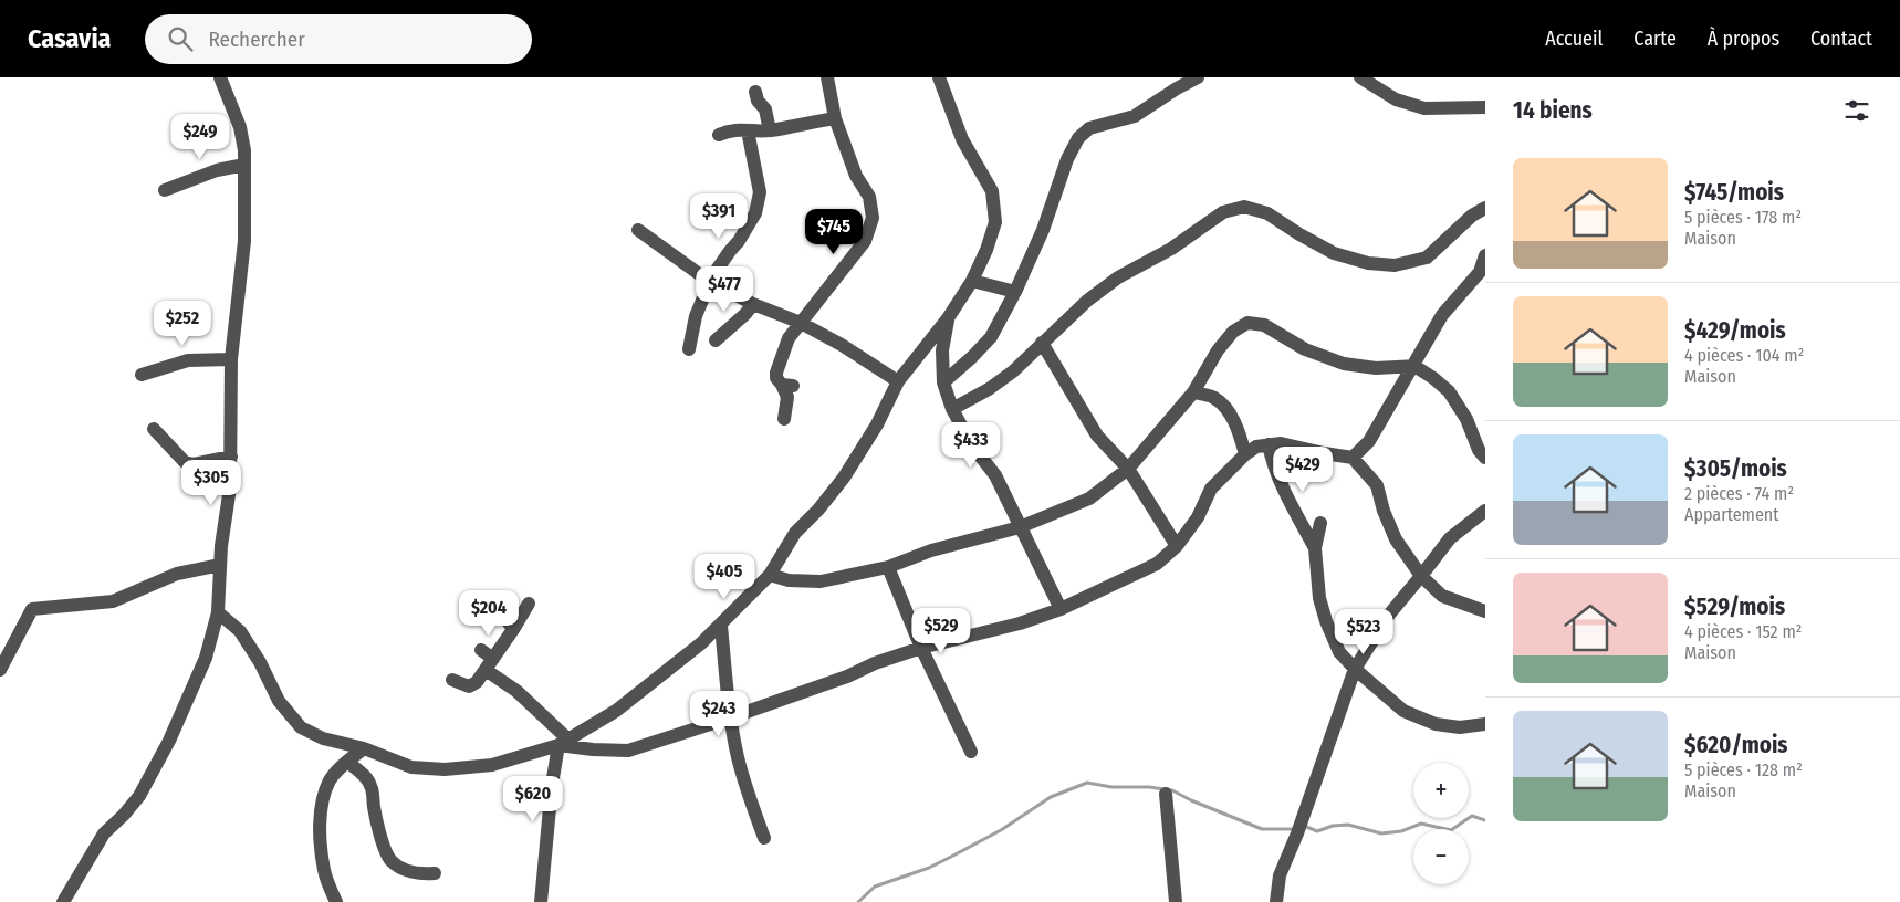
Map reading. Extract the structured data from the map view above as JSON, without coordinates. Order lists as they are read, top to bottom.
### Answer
{
  "page": {
    "header": "Casavia",
    "search": "Rechercher",
    "nav": [
      "Accueil",
      "Carte",
      "À propos",
      "Contact"
    ],
    "heading": "14 biens",
    "price": [
      "$249",
      "$391",
      "$745",
      "$477",
      "$252",
      "$433",
      "$429",
      "$305",
      "$405",
      "$204",
      "$529",
      "$523",
      "$243",
      "$620"
    ],
    "list": [
      {
        "name": "$745/mois",
        "note": "5 pièces · 178 m² · Maison"
      },
      {
        "name": "$429/mois",
        "note": "4 pièces · 104 m² · Maison"
      },
      {
        "name": "$305/mois",
        "note": "2 pièces · 74 m² · Appartement"
      },
      {
        "name": "$529/mois",
        "note": "4 pièces · 152 m² · Maison"
      },
      {
        "name": "$620/mois",
        "note": "5 pièces · 128 m² · Maison"
      }
    ],
    "map_buttons": ["+", "−"]
  }
}
